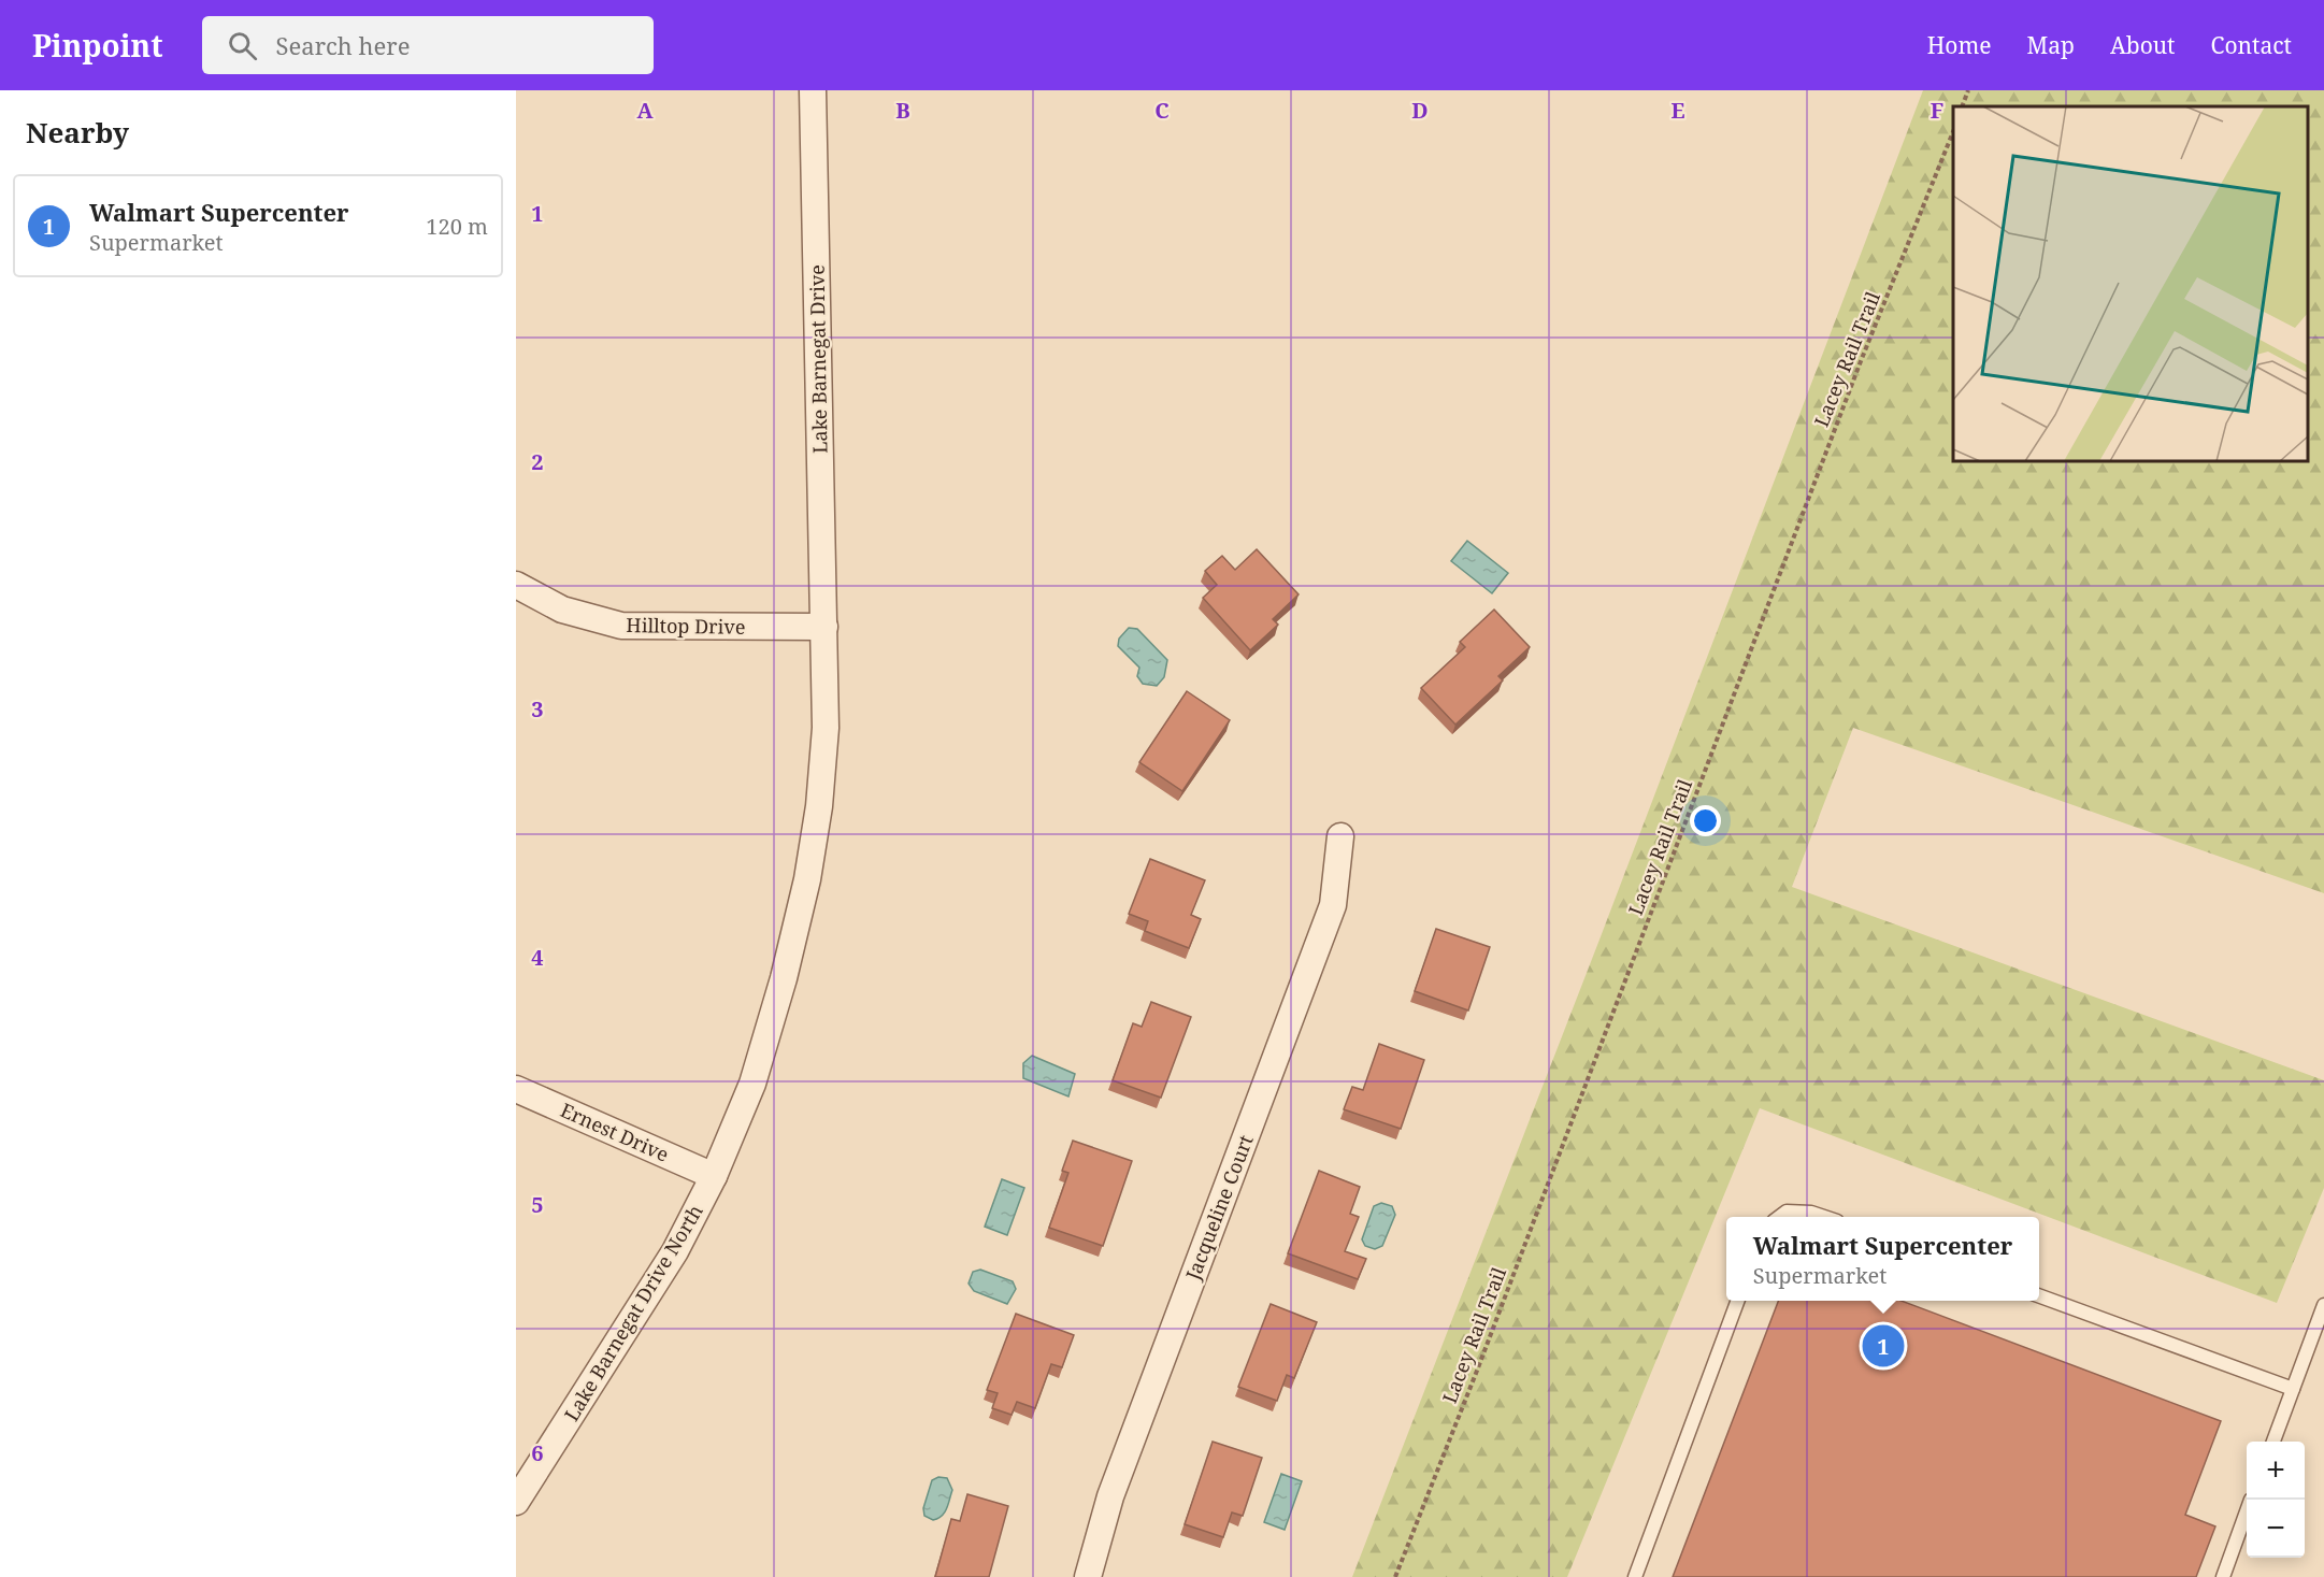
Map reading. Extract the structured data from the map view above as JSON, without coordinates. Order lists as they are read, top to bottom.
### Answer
{
  "streets": {
    "street": [
      "Lake Barnegat Drive",
      "Hilltop Drive",
      "Ernest Drive",
      "Jacqueline Court",
      "Lake Barnegat Drive North"
    ],
    "path": ["Lacey Rail Trail"]
  },
  "crossings": [
    ["Lake Barnegat Drive", "Hilltop Drive"],
    ["Lake Barnegat Drive", "Lake Barnegat Drive North"],
    ["Hilltop Drive", "Lake Barnegat Drive North"],
    ["Ernest Drive", "Lake Barnegat Drive North"]
  ],
  "page": {
    "header": "Pinpoint",
    "search": "Search here",
    "nav": [
      "Home",
      "Map",
      "About",
      "Contact"
    ],
    "heading": "Nearby",
    "list": [
      {
        "mark": "1",
        "name": "Walmart Supercenter",
        "note": "Supermarket",
        "value": "120 m"
      }
    ],
    "popup": ["Walmart Supercenter", "Supermarket"],
    "pins": "1",
    "map_buttons": ["+", "−"]
  },
  "grid": {
    "columns": [
      "A",
      "B",
      "C",
      "D",
      "E",
      "F"
    ],
    "rows": [
      "1",
      "2",
      "3",
      "4",
      "5",
      "6"
    ]
  }
}
